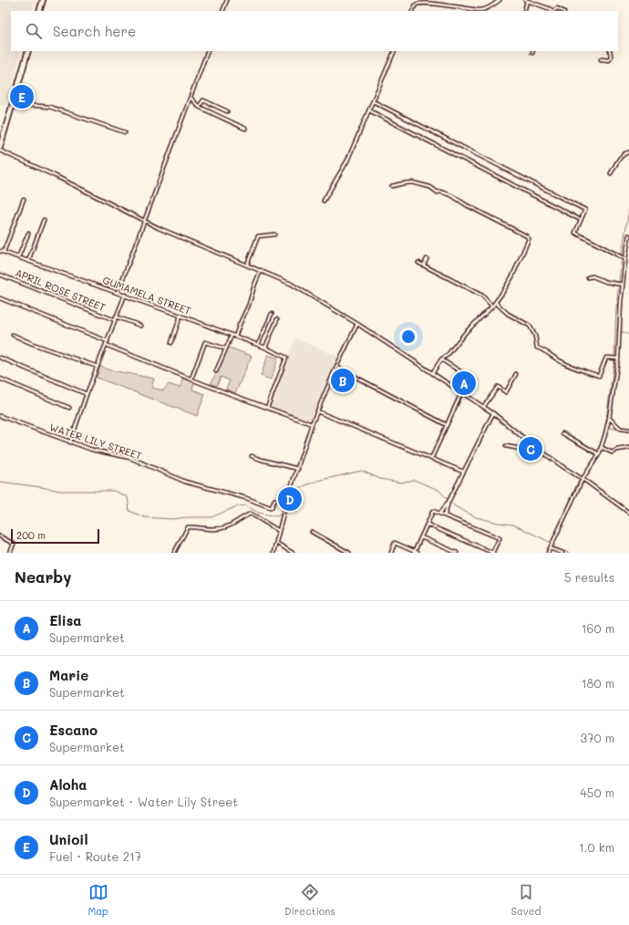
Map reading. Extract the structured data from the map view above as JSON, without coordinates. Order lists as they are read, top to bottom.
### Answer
{
  "streets": {
    "street": ["APRIL ROSE STREET", "GUMAMELA STREET", "WATER LILY STREET"]
  },
  "scale_bar": "200 m",
  "page": {
    "search": "Search here",
    "pins": [
      "E",
      "B",
      "A",
      "C",
      "D"
    ],
    "scale": "200 m",
    "heading": ["Nearby", "5 results"],
    "list": [
      {
        "mark": "A",
        "name": "Elisa",
        "note": "Supermarket",
        "value": "160 m"
      },
      {
        "mark": "B",
        "name": "Marie",
        "note": "Supermarket",
        "value": "180 m"
      },
      {
        "mark": "C",
        "name": "Escano",
        "note": "Supermarket",
        "value": "370 m"
      },
      {
        "mark": "D",
        "name": "Aloha",
        "note": "Supermarket · Water Lily Street",
        "value": "450 m"
      },
      {
        "mark": "E",
        "name": "Unioil",
        "note": "Fuel · Route 217",
        "value": "1.0 km"
      }
    ],
    "nav": ["Map", "Directions", "Saved"]
  }
}
